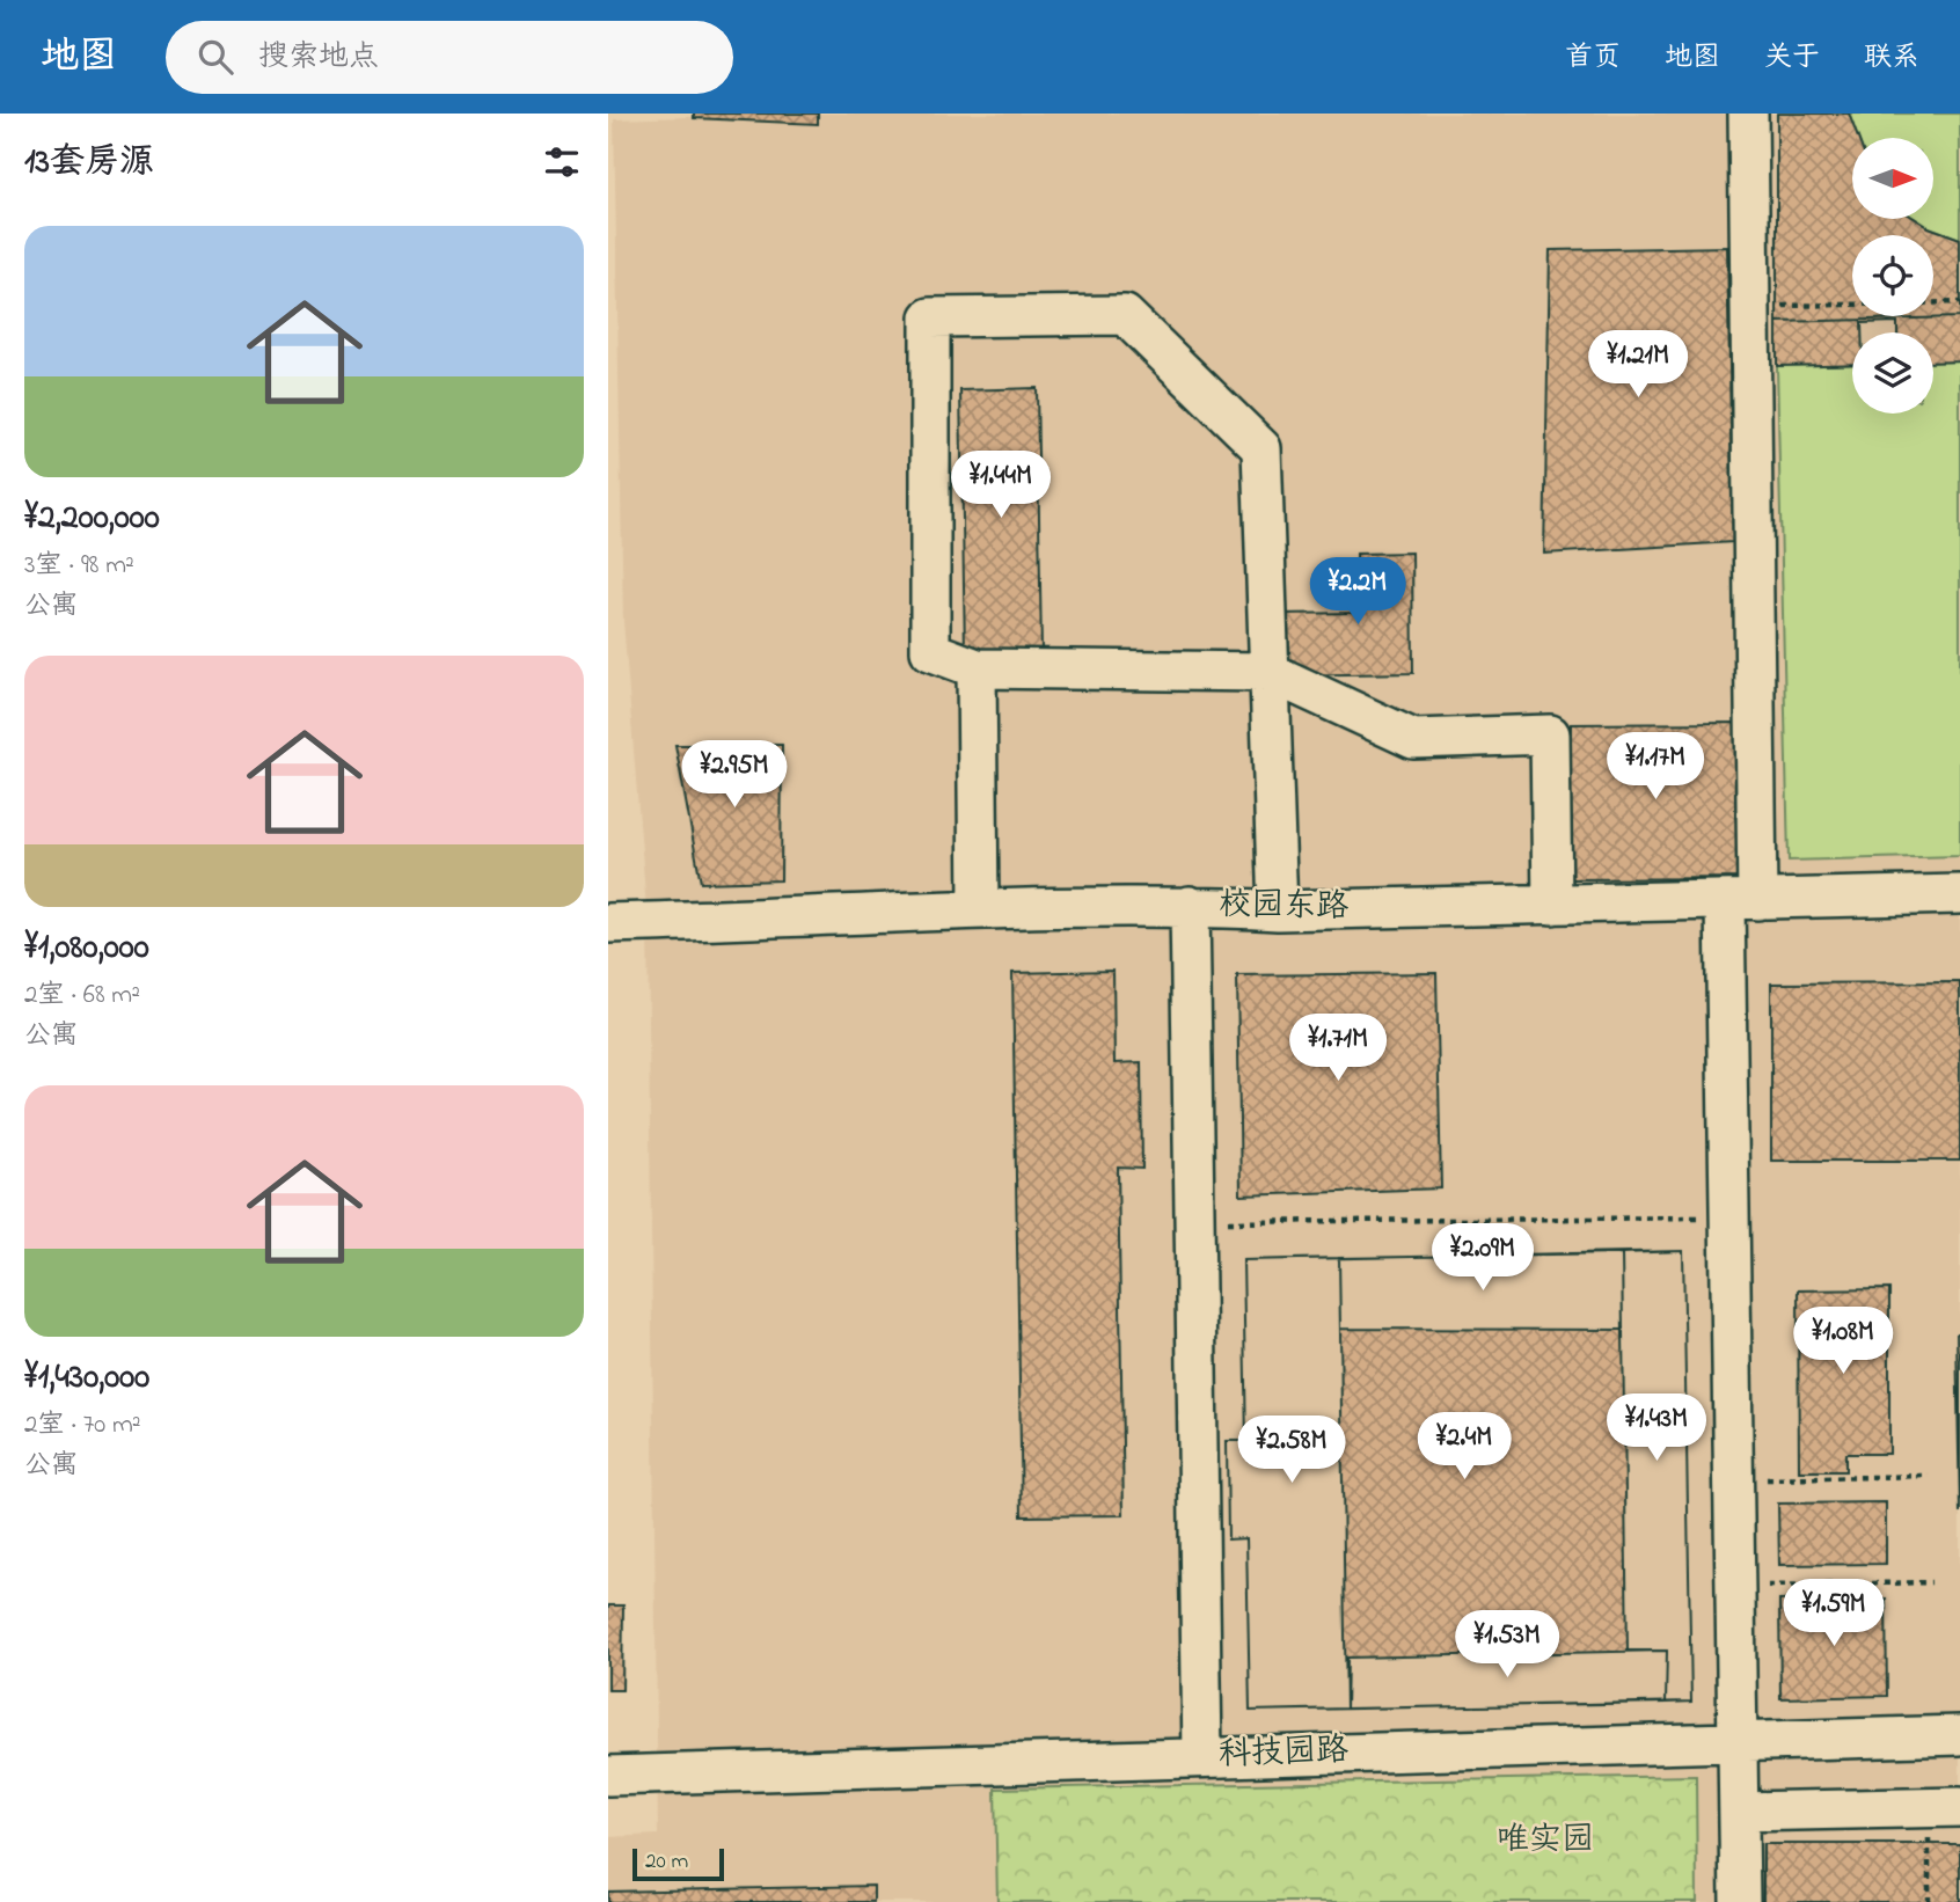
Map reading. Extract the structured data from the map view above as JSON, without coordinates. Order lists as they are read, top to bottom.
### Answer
{
  "streets": {
    "street": ["校园东路", "科技园路"]
  },
  "parks": ["唯实园"],
  "scale_bar": "20 m",
  "north": "right",
  "page": {
    "header": "地图",
    "search": "搜索地点",
    "nav": [
      "首页",
      "地图",
      "关于",
      "联系"
    ],
    "heading": "13套房源",
    "list": [
      {
        "name": "¥2,200,000",
        "note": "3室 · 98 m² · 公寓"
      },
      {
        "name": "¥1,080,000",
        "note": "2室 · 68 m² · 公寓"
      },
      {
        "name": "¥1,430,000",
        "note": "2室 · 70 m² · 公寓"
      }
    ],
    "price": [
      "¥1.21M",
      "¥1.44M",
      "¥2.2M",
      "¥1.17M",
      "¥2.95M",
      "¥1.71M",
      "¥2.09M",
      "¥1.08M",
      "¥1.43M",
      "¥2.4M",
      "¥2.58M",
      "¥1.59M",
      "¥1.53M"
    ],
    "scale": "20 m"
  }
}
